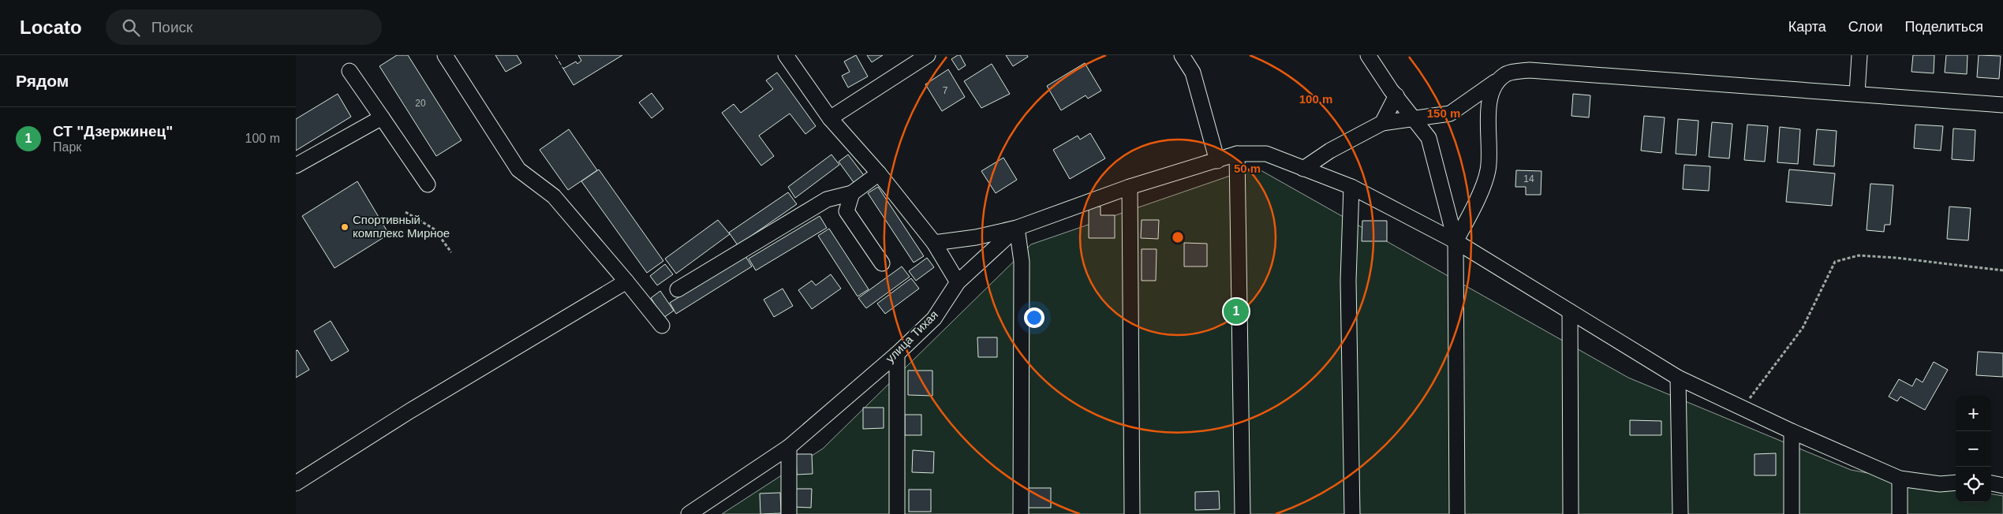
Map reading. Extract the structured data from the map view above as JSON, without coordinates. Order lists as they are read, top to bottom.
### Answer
{
  "streets": {
    "street": ["улица Тихая"]
  },
  "places": ["Спортивный комплекс Мирное"],
  "house_numbers": ["7", "20", "14"],
  "page": {
    "header": "Locato",
    "search": "Поиск",
    "nav": ["Карта", "Слои", "Поделиться"],
    "heading": "Рядом",
    "list": [
      {
        "mark": "1",
        "name": "СТ \"Дзержинец\"",
        "note": "Парк",
        "value": "100 m"
      }
    ],
    "pins": "1",
    "map_buttons": ["+", "−"]
  },
  "rings": ["100 m", "150 m", "50 m"]
}
